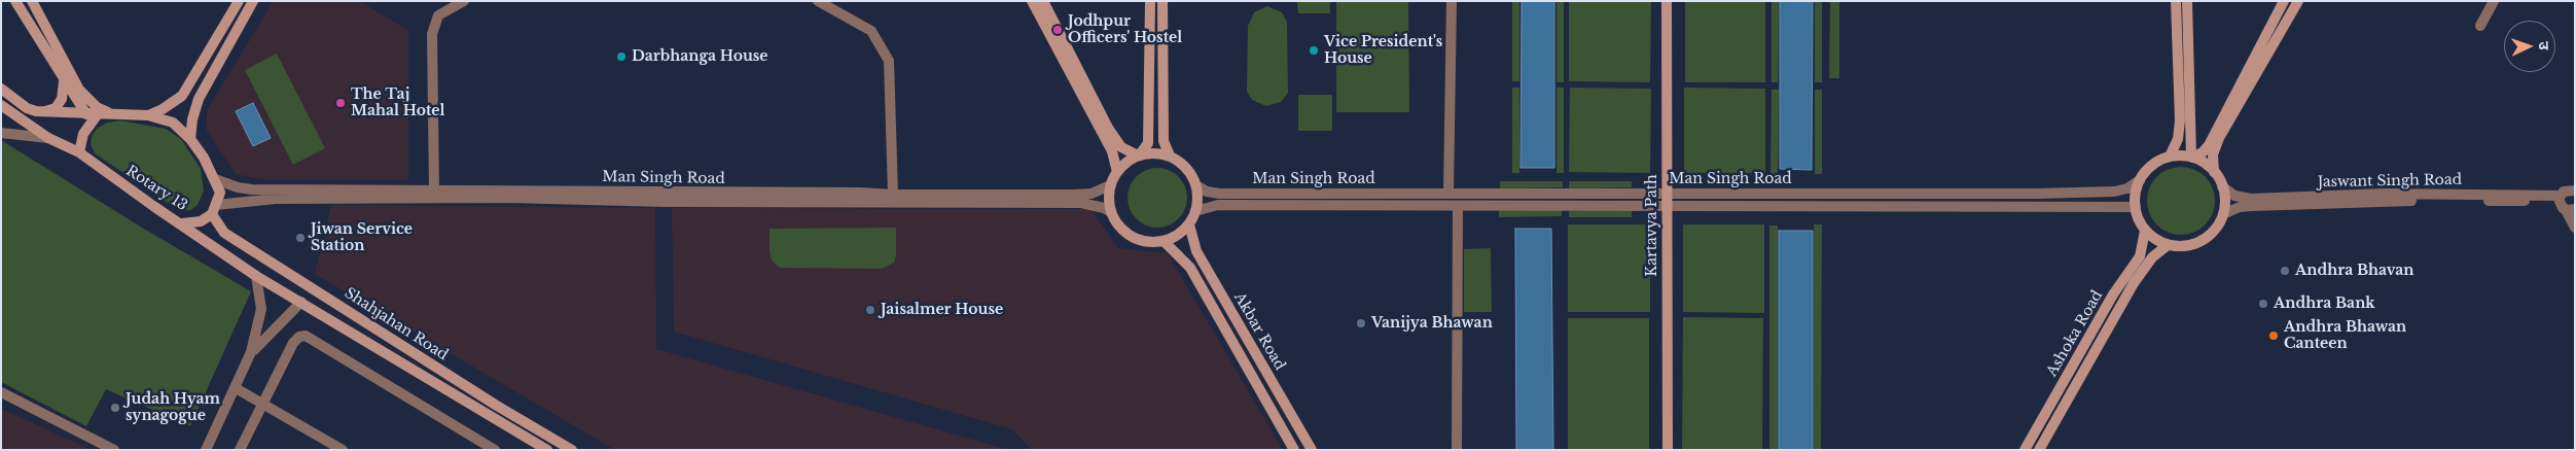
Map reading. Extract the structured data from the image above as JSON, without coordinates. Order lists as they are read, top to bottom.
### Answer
{
  "streets": {
    "main road": [
      "Rotary 13",
      "Kartavya Path",
      "Shahjahan Road",
      "Akbar Road",
      "Ashoka Road"
    ],
    "street": ["Man Singh Road", "Jaswant Singh Road"]
  },
  "crossings": [
    ["Man Singh Road", "Jaswant Singh Road"],
    ["Man Singh Road", "Rotary 13"],
    ["Man Singh Road", "Kartavya Path"],
    ["Man Singh Road", "Shahjahan Road"],
    ["Man Singh Road", "Akbar Road"],
    ["Man Singh Road", "Ashoka Road"],
    ["Jaswant Singh Road", "Ashoka Road"],
    ["Rotary 13", "Shahjahan Road"]
  ],
  "places": [
    "Jodhpur Officers' Hostel",
    "Vice President's House",
    "Darbhanga House",
    "The Taj Mahal Hotel",
    "Jiwan Service Station",
    "Andhra Bhavan",
    "Andhra Bank",
    "Jaisalmer House",
    "Vanijya Bhawan",
    "Andhra Bhawan Canteen",
    "Judah Hyam synagogue"
  ],
  "north": "right"
}
